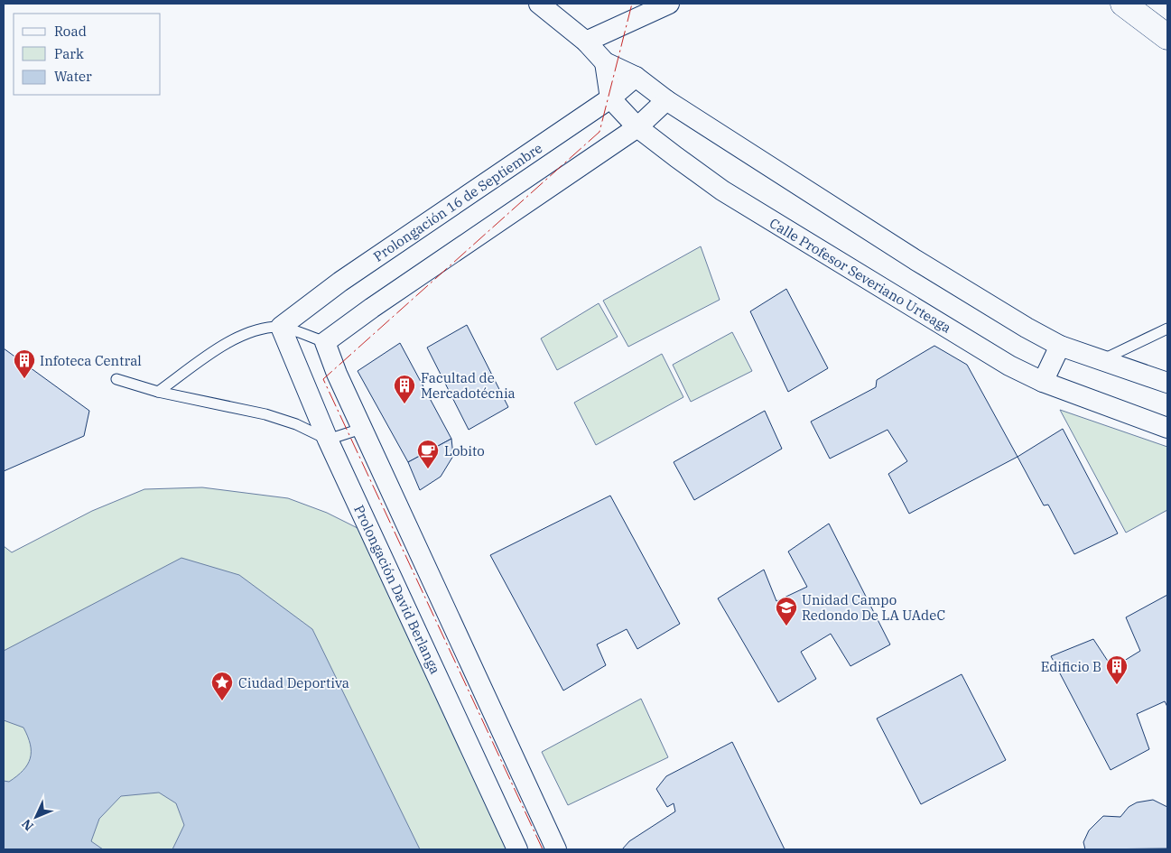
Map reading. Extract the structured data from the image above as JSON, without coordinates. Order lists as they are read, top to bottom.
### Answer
{
  "streets": {
    "street": ["Prolongación 16 de Septiembre", "Calle Profesor Severiano Urteaga", "Prolongación David Berlanga"]
  },
  "crossings": [
    ["Prolongación 16 de Septiembre", "Calle Profesor Severiano Urteaga"],
    ["Prolongación 16 de Septiembre", "Prolongación David Berlanga"]
  ],
  "places": {
    "building": ["Infoteca Central", "Facultad de Mercadotécnia", "Edificio B"],
    "cafe": ["Lobito"],
    "school or university": ["Unidad Campo Redondo De LA UAdeC"],
    "place": ["Ciudad Deportiva"]
  },
  "legend": ["Road", "Park", "Water"],
  "north": "bottom left"
}
